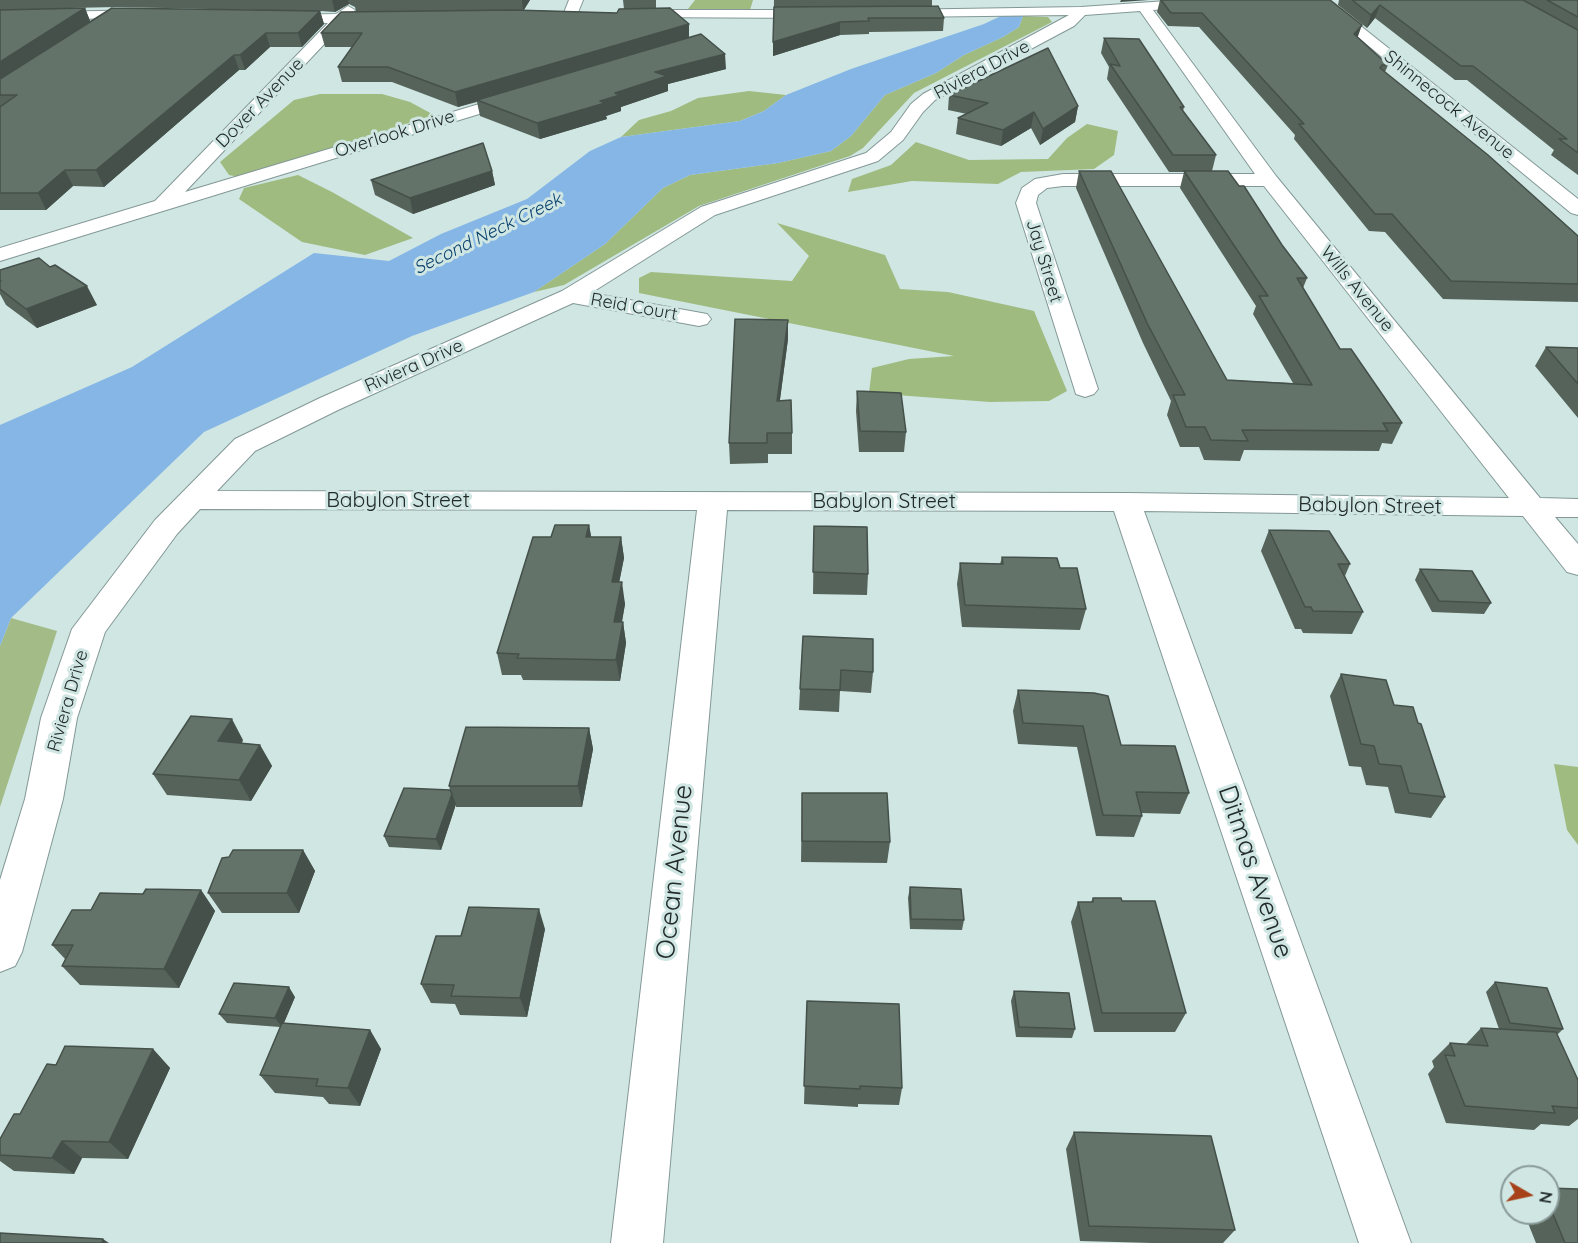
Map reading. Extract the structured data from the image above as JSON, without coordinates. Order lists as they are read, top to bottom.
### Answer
{
  "streets": {
    "street": [
      "Riviera Drive",
      "Dover Avenue",
      "Shinnecock Avenue",
      "Overlook Drive",
      "Jay Street",
      "Wills Avenue",
      "Reid Court",
      "Babylon Street",
      "Ocean Avenue",
      "Ditmas Avenue"
    ]
  },
  "crossings": [
    ["Riviera Drive", "Reid Court"],
    ["Riviera Drive", "Babylon Street"],
    ["Dover Avenue", "Overlook Drive"],
    ["Jay Street", "Wills Avenue"],
    ["Wills Avenue", "Babylon Street"],
    ["Babylon Street", "Ocean Avenue"],
    ["Babylon Street", "Ditmas Avenue"]
  ],
  "water": ["Second Neck Creek"],
  "north": "right"
}
